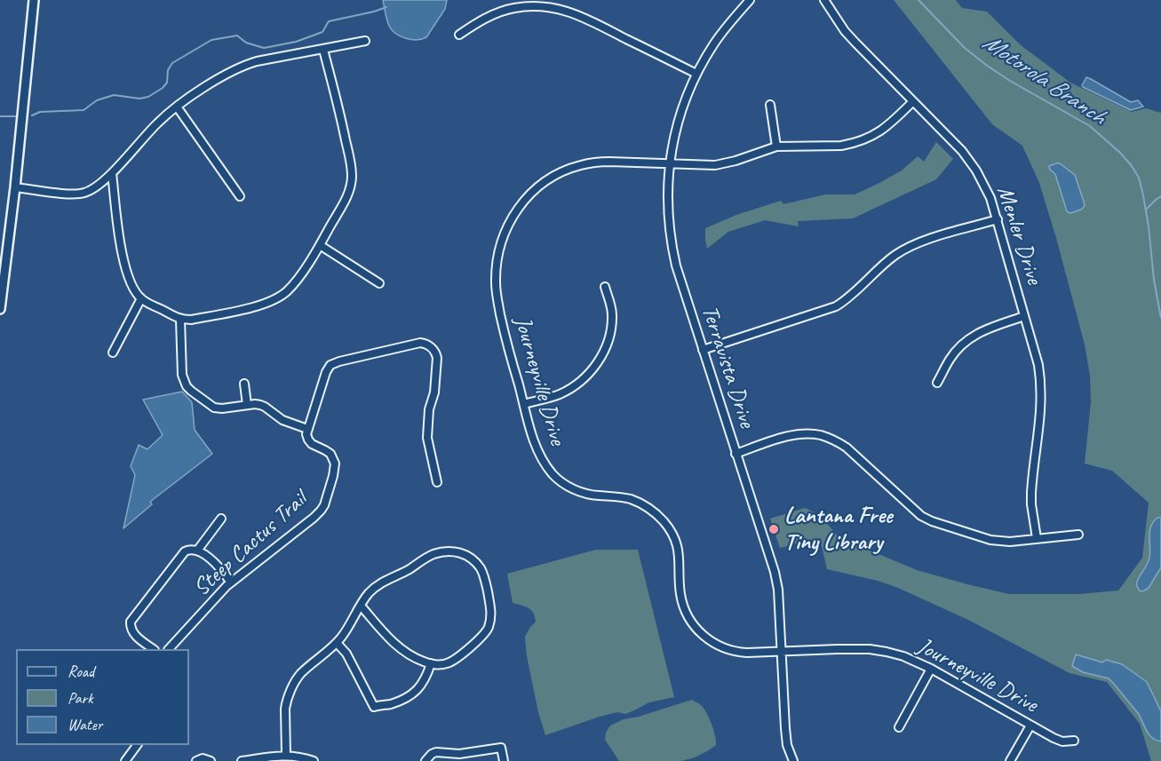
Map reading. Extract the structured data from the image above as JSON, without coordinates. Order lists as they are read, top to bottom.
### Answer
{
  "streets": {
    "street": [
      "Menler Drive",
      "Terravista Drive",
      "Journeyville Drive",
      "Steep Cactus Trail"
    ]
  },
  "crossings": [
    ["Menler Drive", "Journeyville Drive"],
    ["Terravista Drive", "Journeyville Drive"]
  ],
  "water": ["Motorola Branch"],
  "places": ["Lantana Free Tiny Library"],
  "legend": ["Road", "Park", "Water"]
}
